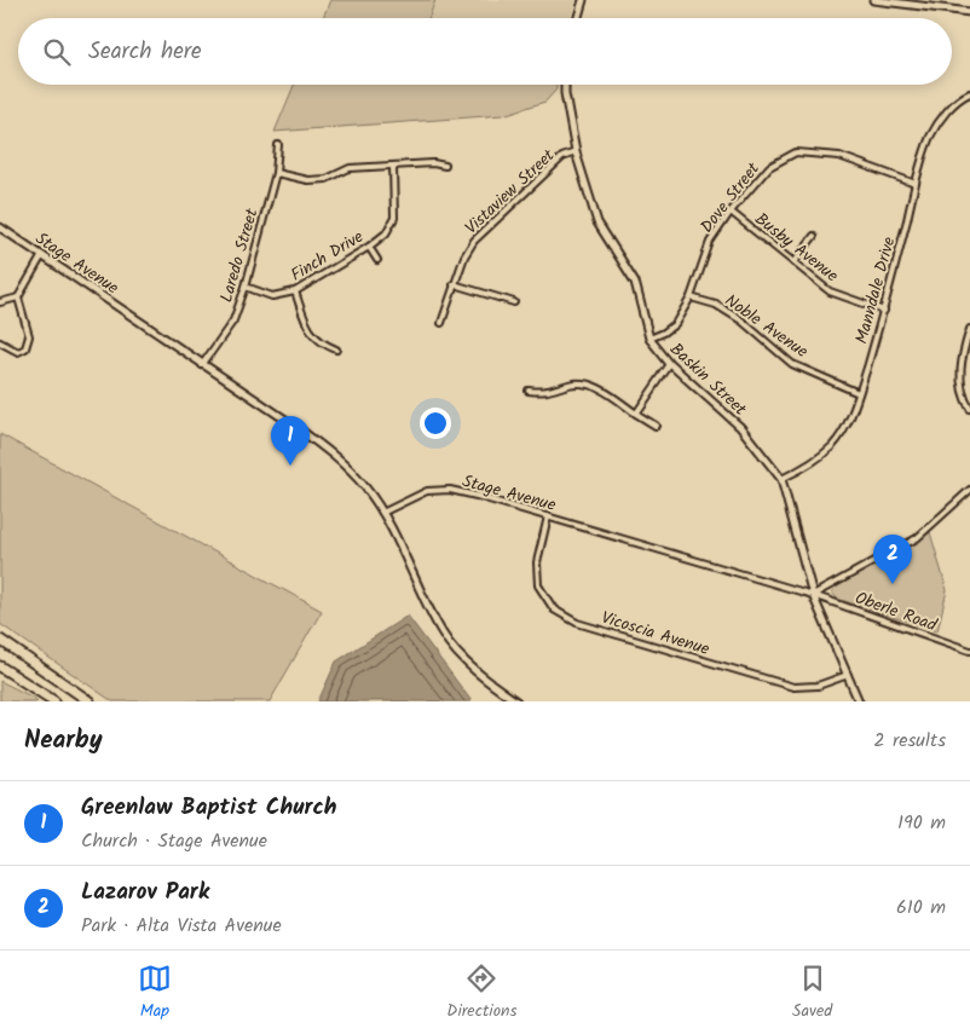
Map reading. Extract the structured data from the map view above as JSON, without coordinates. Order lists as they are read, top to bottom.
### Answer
{
  "streets": {
    "main road": ["Stage Avenue", "Baskin Street"],
    "street": [
      "Vistaview Street",
      "Dove Street",
      "Busby Avenue",
      "Laredo Street",
      "Finch Drive",
      "Manndale Drive",
      "Noble Avenue",
      "Oberle Road",
      "Vicoscia Avenue"
    ]
  },
  "crossings": [
    ["Vistaview Street", "Baskin Street"],
    ["Dove Street", "Busby Avenue"],
    ["Dove Street", "Manndale Drive"],
    ["Dove Street", "Noble Avenue"],
    ["Dove Street", "Baskin Street"],
    ["Busby Avenue", "Manndale Drive"],
    ["Laredo Street", "Finch Drive"],
    ["Laredo Street", "Stage Avenue"],
    ["Stage Avenue", "Baskin Street"],
    ["Stage Avenue", "Oberle Road"],
    ["Stage Avenue", "Vicoscia Avenue"],
    ["Manndale Drive", "Noble Avenue"],
    ["Manndale Drive", "Baskin Street"],
    ["Baskin Street", "Oberle Road"],
    ["Baskin Street", "Vicoscia Avenue"]
  ],
  "page": {
    "search": "Search here",
    "pins": ["1", "2"],
    "heading": ["Nearby", "2 results"],
    "list": [
      {
        "mark": "1",
        "name": "Greenlaw Baptist Church",
        "note": "Church · Stage Avenue",
        "value": "190 m"
      },
      {
        "mark": "2",
        "name": "Lazarov Park",
        "note": "Park · Alta Vista Avenue",
        "value": "610 m"
      }
    ],
    "nav": ["Map", "Directions", "Saved"]
  }
}
